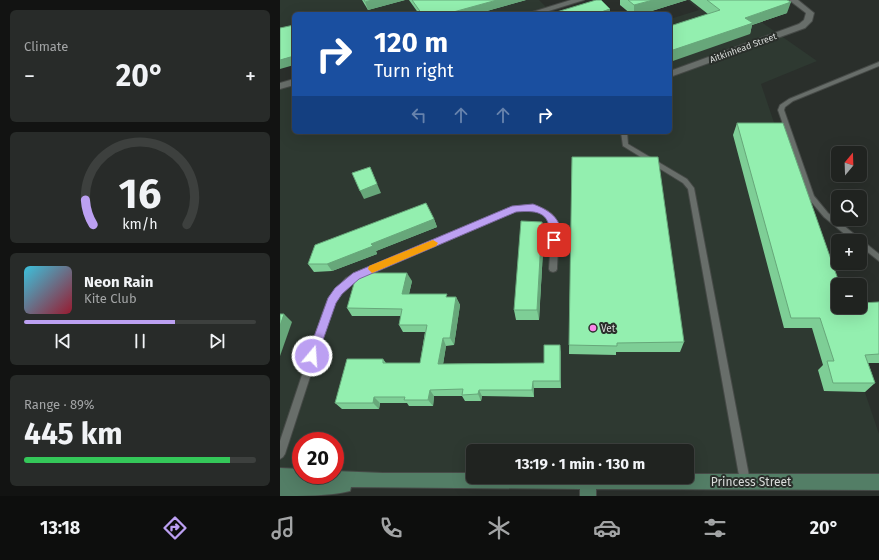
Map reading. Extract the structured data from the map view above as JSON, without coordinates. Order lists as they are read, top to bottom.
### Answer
{
  "streets": {
    "main road": ["Princess Street"],
    "street": ["Aitkinhead Street"]
  },
  "places": ["Vet"],
  "north": "top",
  "page": {
    "tile": [
      "Climate",
      ["Range · 89%", "445 km"]
    ],
    "turn": ["120 m", "Turn right"],
    "heat": ["−", "20°", "+"],
    "map_buttons": ["+", "−"],
    "song": ["Neon Rain", "Kite Club"],
    "limit": "20",
    "trip": "13:19 · 1 min · 130 m",
    "tabs": ["13:18", "20°"],
    "gauge": ["16", "km/h"]
  }
}
